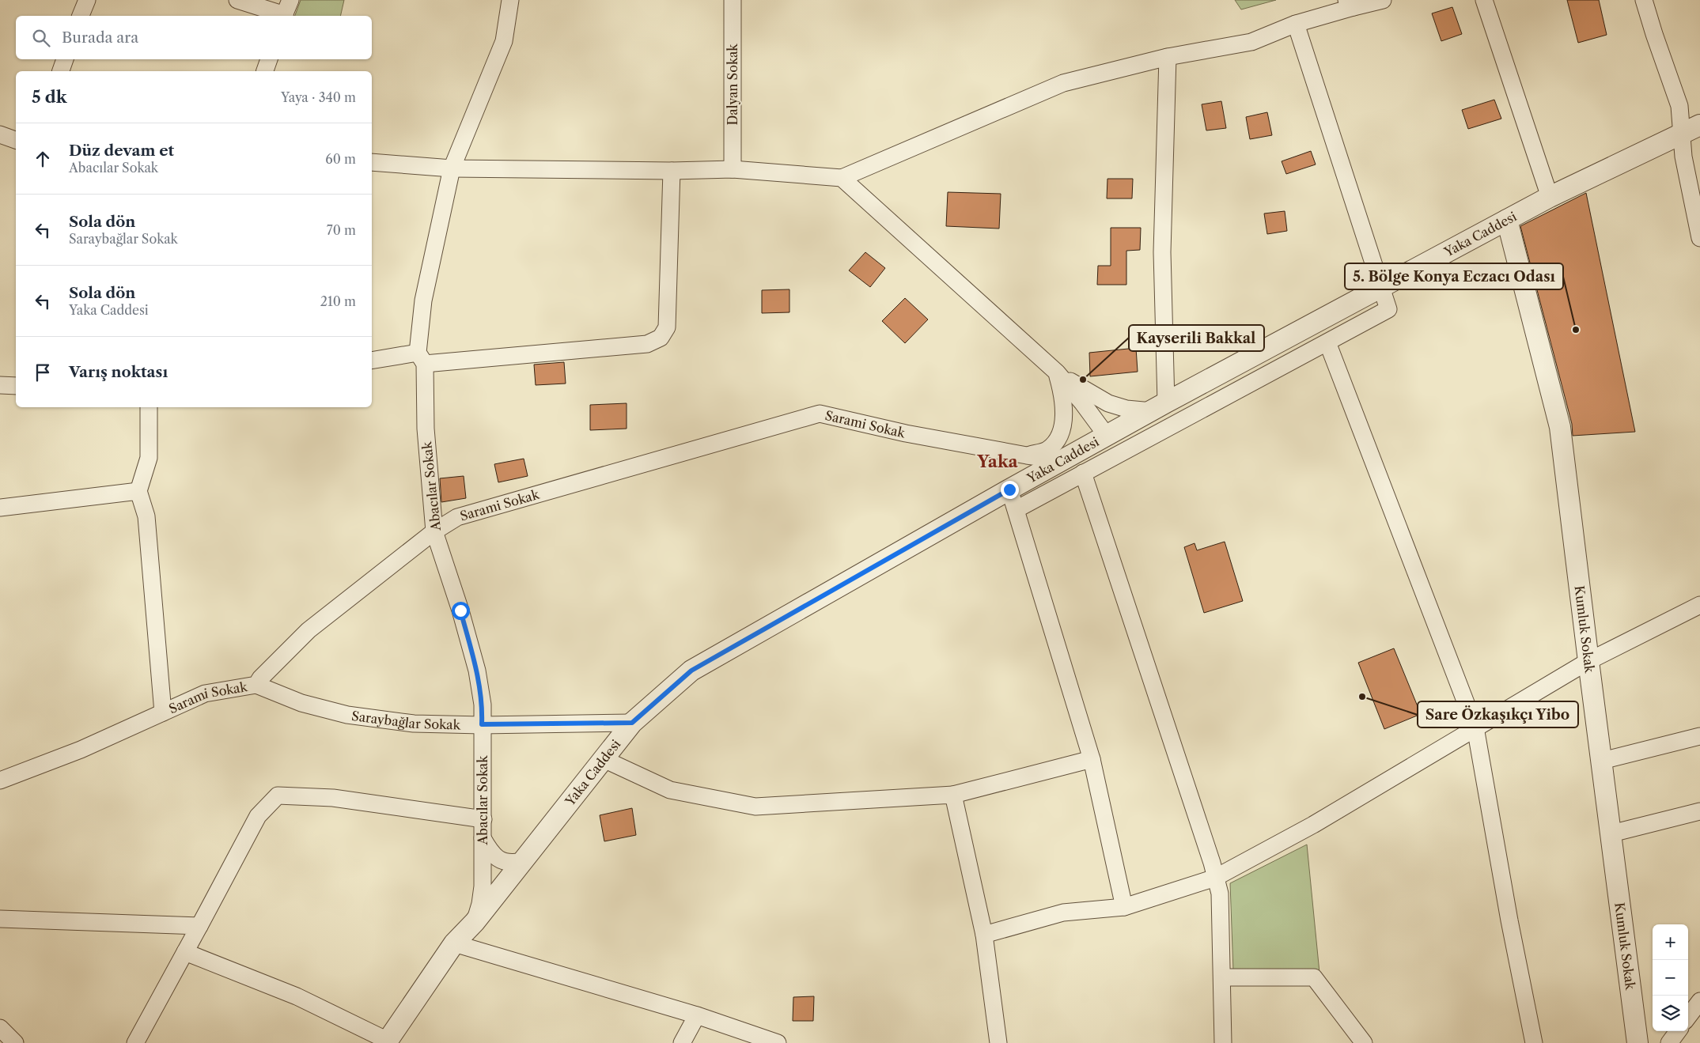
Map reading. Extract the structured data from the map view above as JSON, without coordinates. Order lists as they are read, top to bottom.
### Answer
{
  "streets": {
    "street": [
      "Dalyan Sokak",
      "Yaka Caddesi",
      "Sarami Sokak",
      "Abacılar Sokak",
      "Kumluk Sokak",
      "Saraybağlar Sokak"
    ]
  },
  "crossings": [
    ["Yaka Caddesi", "Sarami Sokak"],
    ["Yaka Caddesi", "Abacılar Sokak"],
    ["Yaka Caddesi", "Kumluk Sokak"],
    ["Yaka Caddesi", "Saraybağlar Sokak"],
    ["Sarami Sokak", "Abacılar Sokak"],
    ["Sarami Sokak", "Saraybağlar Sokak"],
    ["Abacılar Sokak", "Saraybağlar Sokak"]
  ],
  "districts": ["Yaka"],
  "places": ["5. Bölge Konya Eczacı Odası", "Kayserili Bakkal", "Sare Özkaşıkçı Yibo"],
  "page": {
    "search": "Burada ara",
    "heading": ["5 dk", "Yaya · 340 m"],
    "list": [
      ["Düz devam et", "Abacılar Sokak", "60 m"],
      ["Sola dön", "Saraybağlar Sokak", "70 m"],
      ["Sola dön", "Yaka Caddesi", "210 m"],
      "Varış noktası"
    ],
    "map_buttons": ["+", "−"]
  }
}
